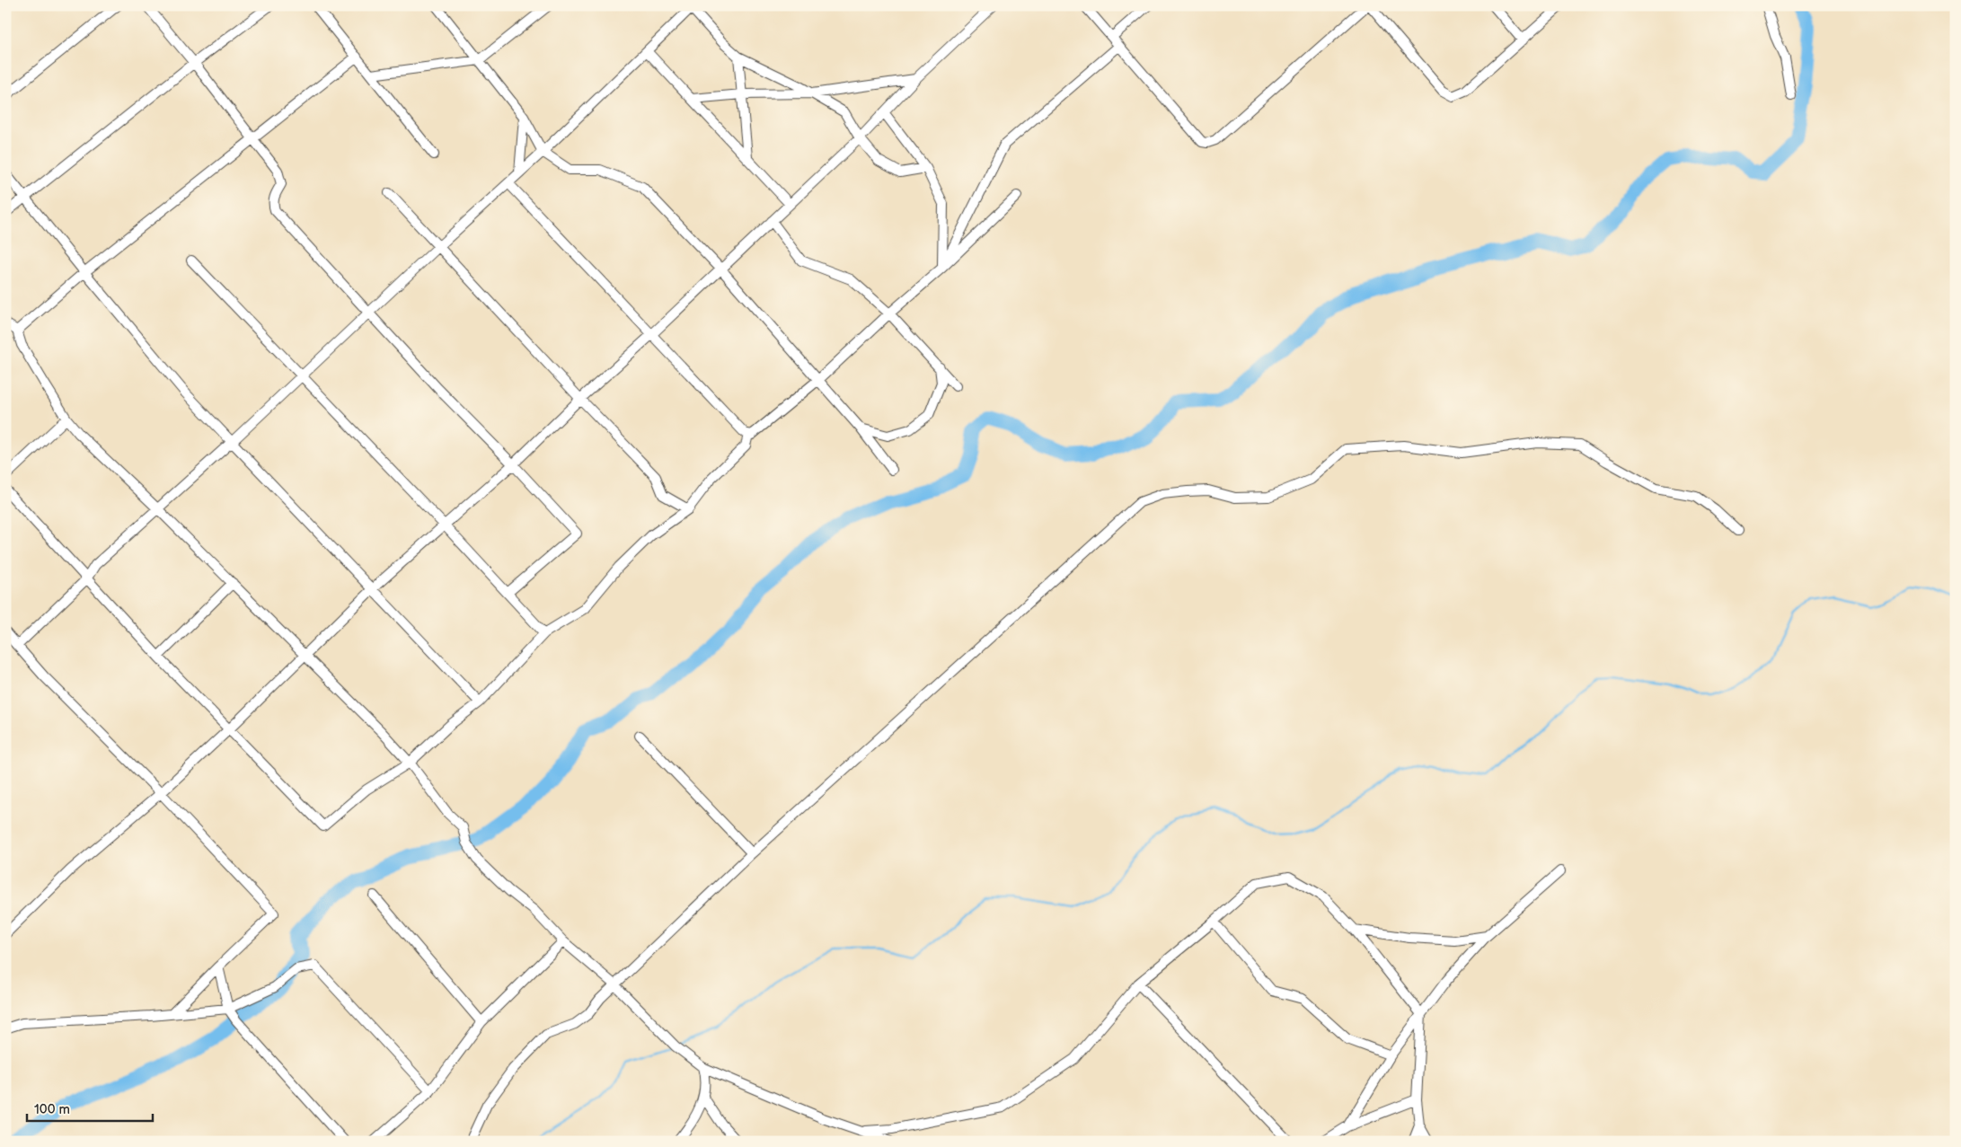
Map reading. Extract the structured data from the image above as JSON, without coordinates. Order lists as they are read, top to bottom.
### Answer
{
  "scale_bar": "100 m"
}
